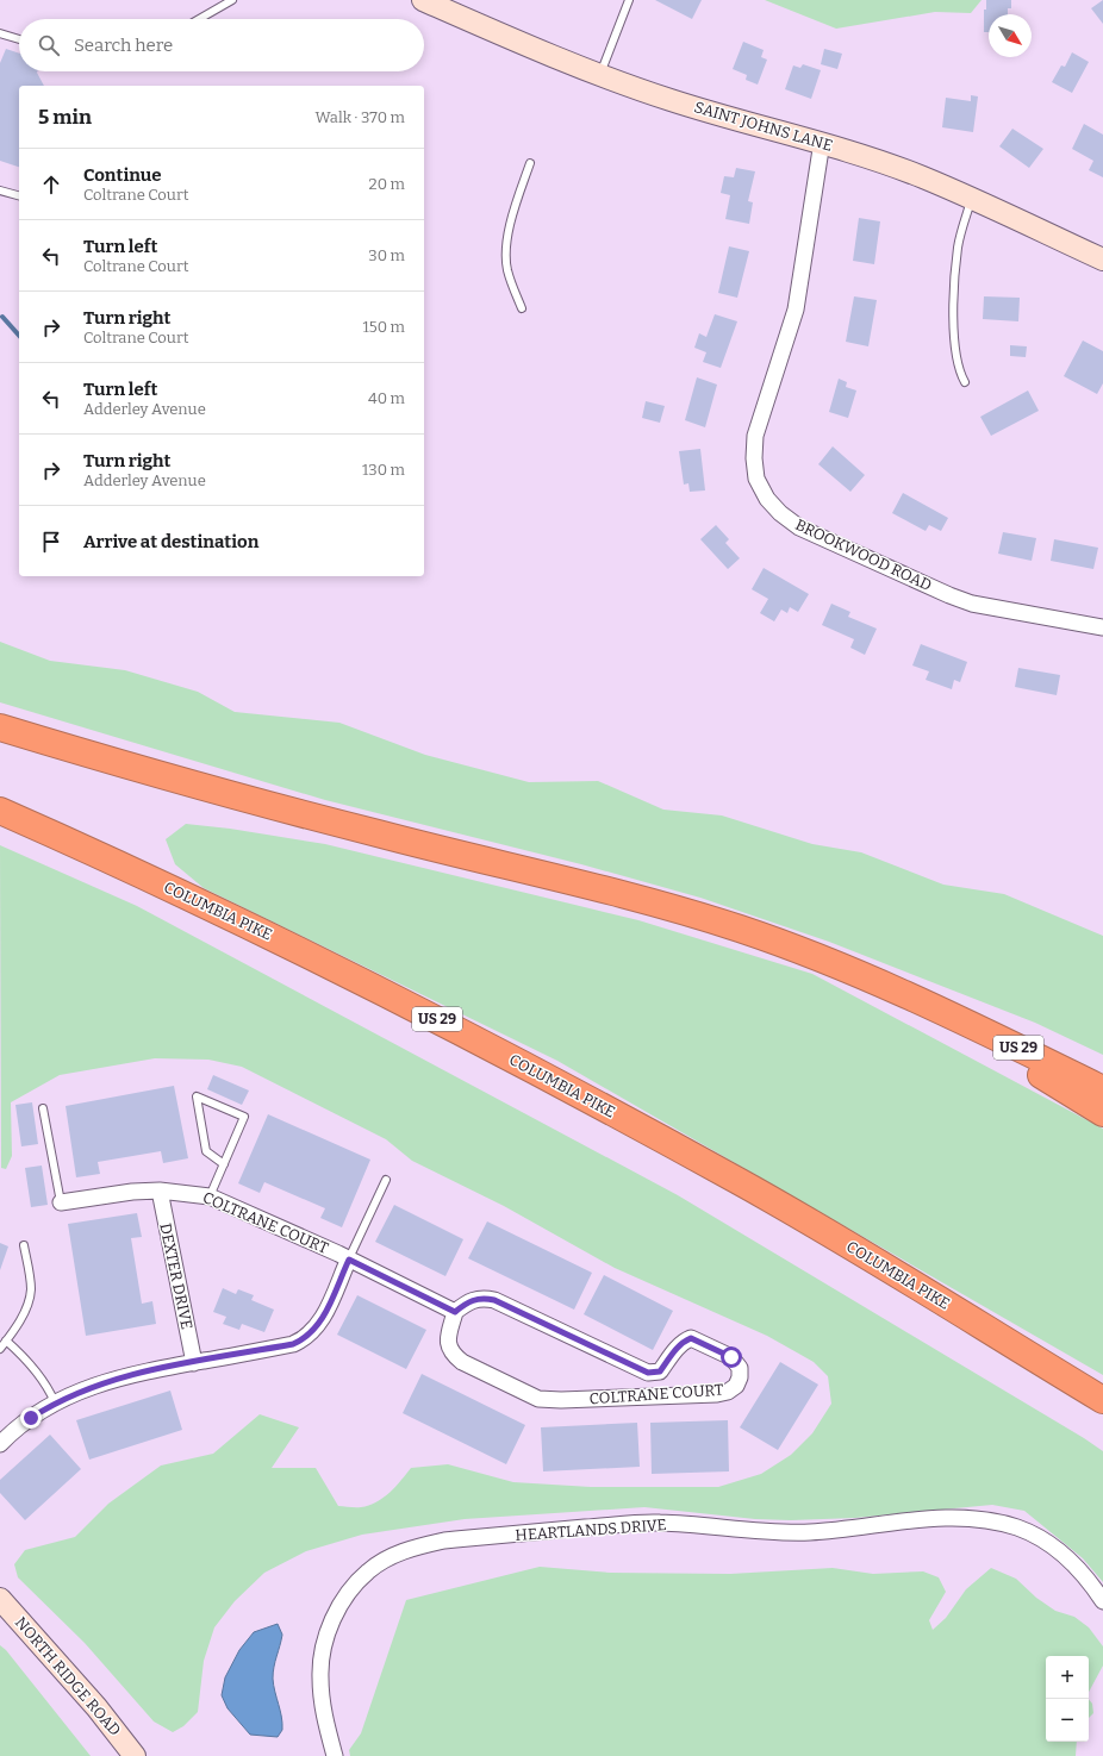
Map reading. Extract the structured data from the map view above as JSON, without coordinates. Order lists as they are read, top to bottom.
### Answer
{
  "streets": {
    "highway": ["COLUMBIA PIKE", "US 29"],
    "street": [
      "SAINT JOHNS LANE",
      "BROOKWOOD ROAD",
      "COLTRANE COURT",
      "DEXTER DRIVE",
      "HEARTLANDS DRIVE",
      "NORTH RIDGE ROAD"
    ]
  },
  "crossings": [
    ["SAINT JOHNS LANE", "BROOKWOOD ROAD"],
    ["COLTRANE COURT", "DEXTER DRIVE"]
  ],
  "north": "bottom right",
  "page": {
    "search": "Search here",
    "heading": ["5 min", "Walk · 370 m"],
    "list": [
      ["Continue", "Coltrane Court", "20 m"],
      ["Turn left", "Coltrane Court", "30 m"],
      ["Turn right", "Coltrane Court", "150 m"],
      ["Turn left", "Adderley Avenue", "40 m"],
      ["Turn right", "Adderley Avenue", "130 m"],
      "Arrive at destination"
    ],
    "map_buttons": ["+", "−"]
  }
}
